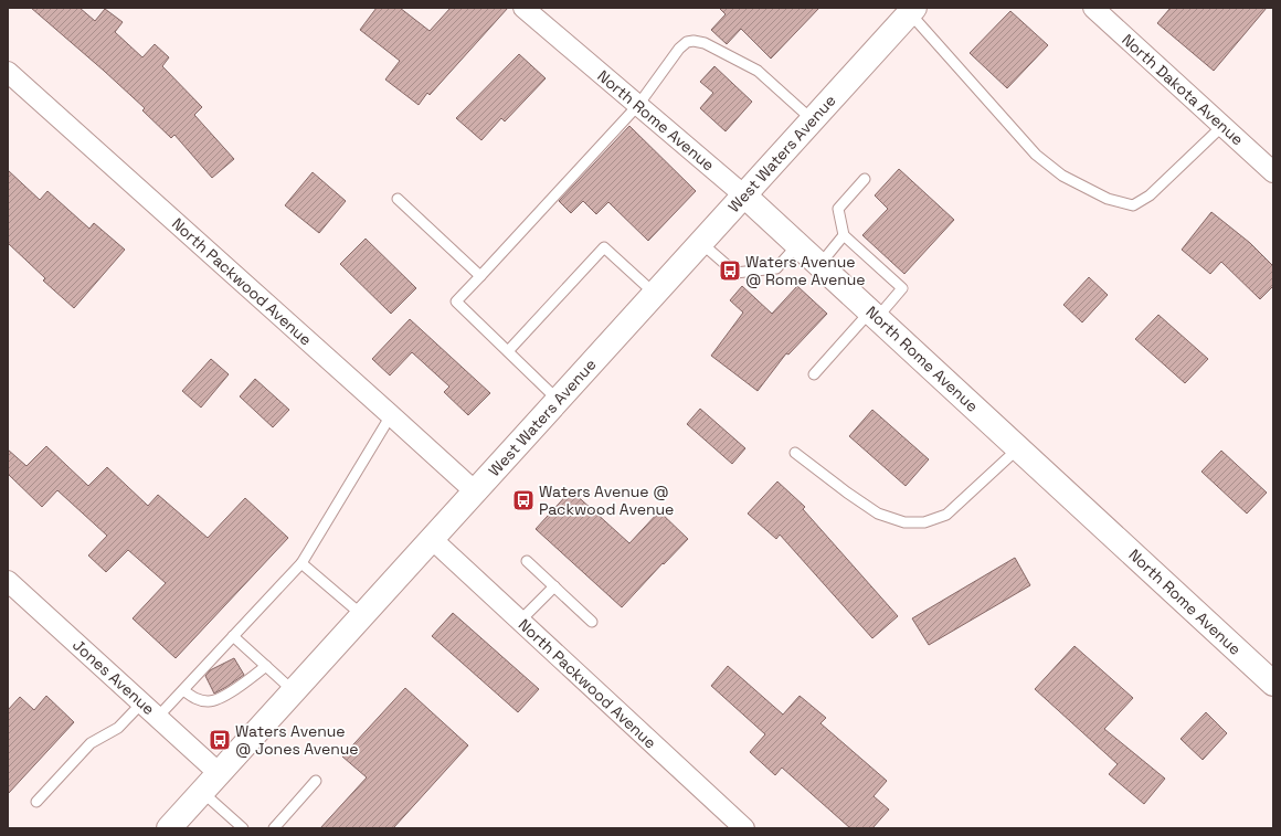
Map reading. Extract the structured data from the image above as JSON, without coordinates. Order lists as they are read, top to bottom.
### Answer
{
  "streets": {
    "main road": ["North Rome Avenue", "West Waters Avenue"],
    "street": ["North Dakota Avenue", "North Packwood Avenue", "Jones Avenue"]
  },
  "crossings": [
    ["North Rome Avenue", "West Waters Avenue"],
    ["West Waters Avenue", "North Packwood Avenue"],
    ["West Waters Avenue", "Jones Avenue"]
  ],
  "places": {
    "bus stop": ["Waters Avenue @ Rome Avenue", "Waters Avenue @ Packwood Avenue", "Waters Avenue @ Jones Avenue"]
  }
}
